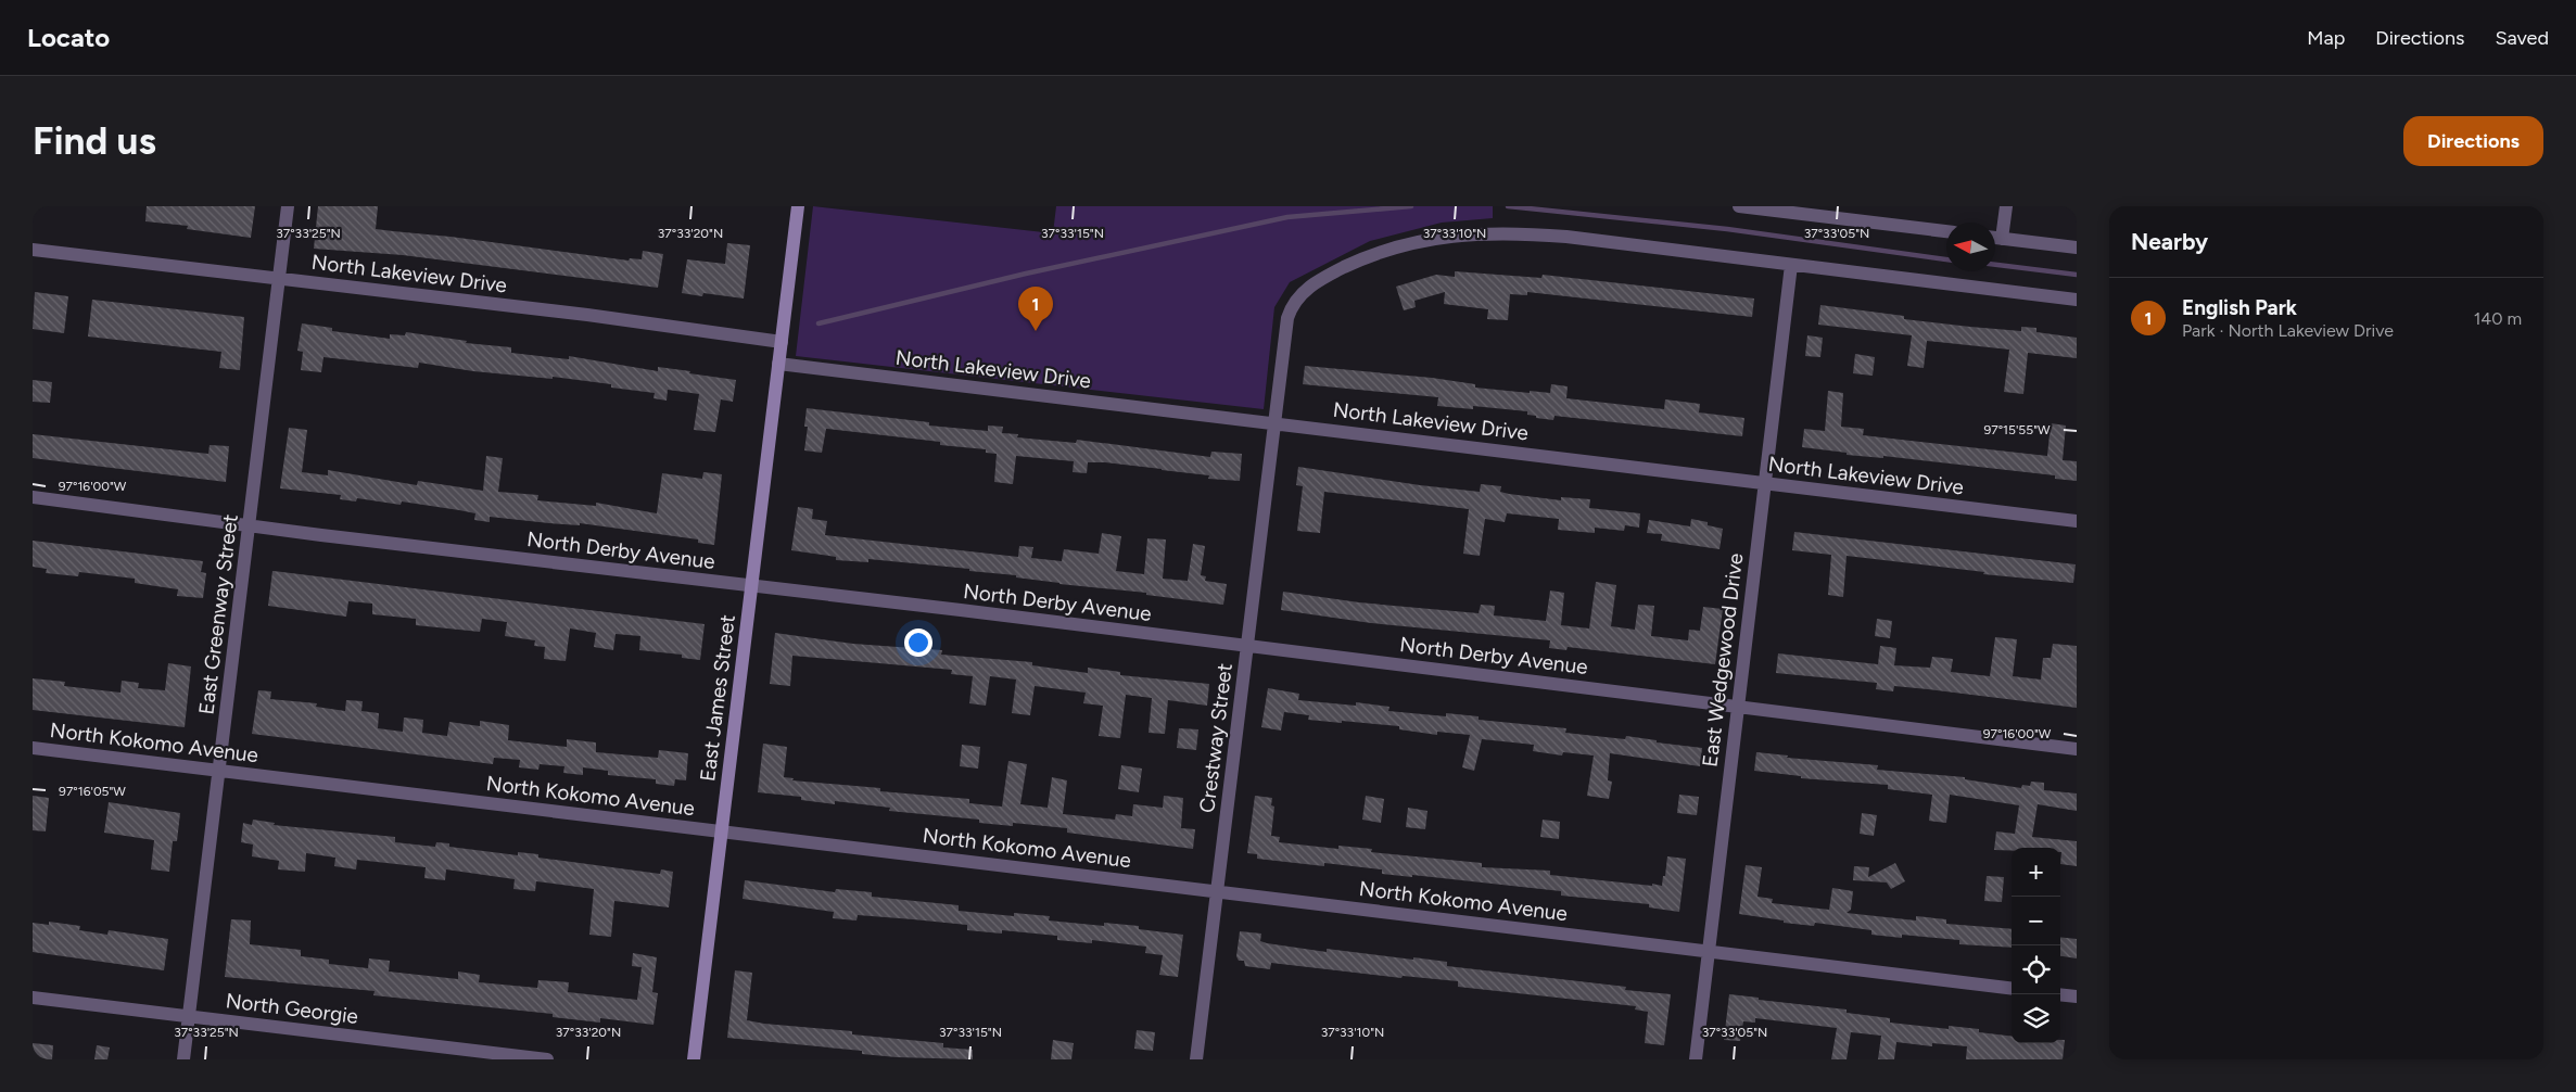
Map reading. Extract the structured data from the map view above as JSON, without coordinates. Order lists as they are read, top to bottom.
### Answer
{
  "streets": {
    "street": [
      "North Lakeview Drive",
      "North Derby Avenue",
      "East Greenway Street",
      "East Wedgewood Drive",
      "East James Street",
      "Crestway Street",
      "North Kokomo Avenue",
      "North Georgie"
    ]
  },
  "crossings": [
    ["North Lakeview Drive", "East Greenway Street"],
    ["North Lakeview Drive", "East Wedgewood Drive"],
    ["North Lakeview Drive", "East James Street"],
    ["North Lakeview Drive", "Crestway Street"],
    ["North Derby Avenue", "East Greenway Street"],
    ["North Derby Avenue", "East Wedgewood Drive"],
    ["North Derby Avenue", "East James Street"],
    ["North Derby Avenue", "Crestway Street"],
    ["East Greenway Street", "North Kokomo Avenue"],
    ["East Greenway Street", "North Georgie"],
    ["East Wedgewood Drive", "Crestway Street"],
    ["East Wedgewood Drive", "North Kokomo Avenue"],
    ["East James Street", "North Kokomo Avenue"],
    ["Crestway Street", "North Kokomo Avenue"]
  ],
  "north": "left",
  "page": {
    "header": "Locato",
    "nav": ["Map", "Directions", "Saved"],
    "buttons": "Directions",
    "title": "Find us",
    "heading": "Nearby",
    "list": [
      {
        "mark": "1",
        "name": "English Park",
        "note": "Park · North Lakeview Drive",
        "value": "140 m"
      }
    ],
    "pins": "1",
    "map_buttons": ["+", "−"]
  },
  "coordinates": [
    "37°33'25\"N",
    "37°33'20\"N",
    "37°33'15\"N",
    "37°33'10\"N",
    "37°33'05\"N",
    "97°15'55\"W",
    "97°16'00\"W",
    "97°16'05\"W"
  ]
}
